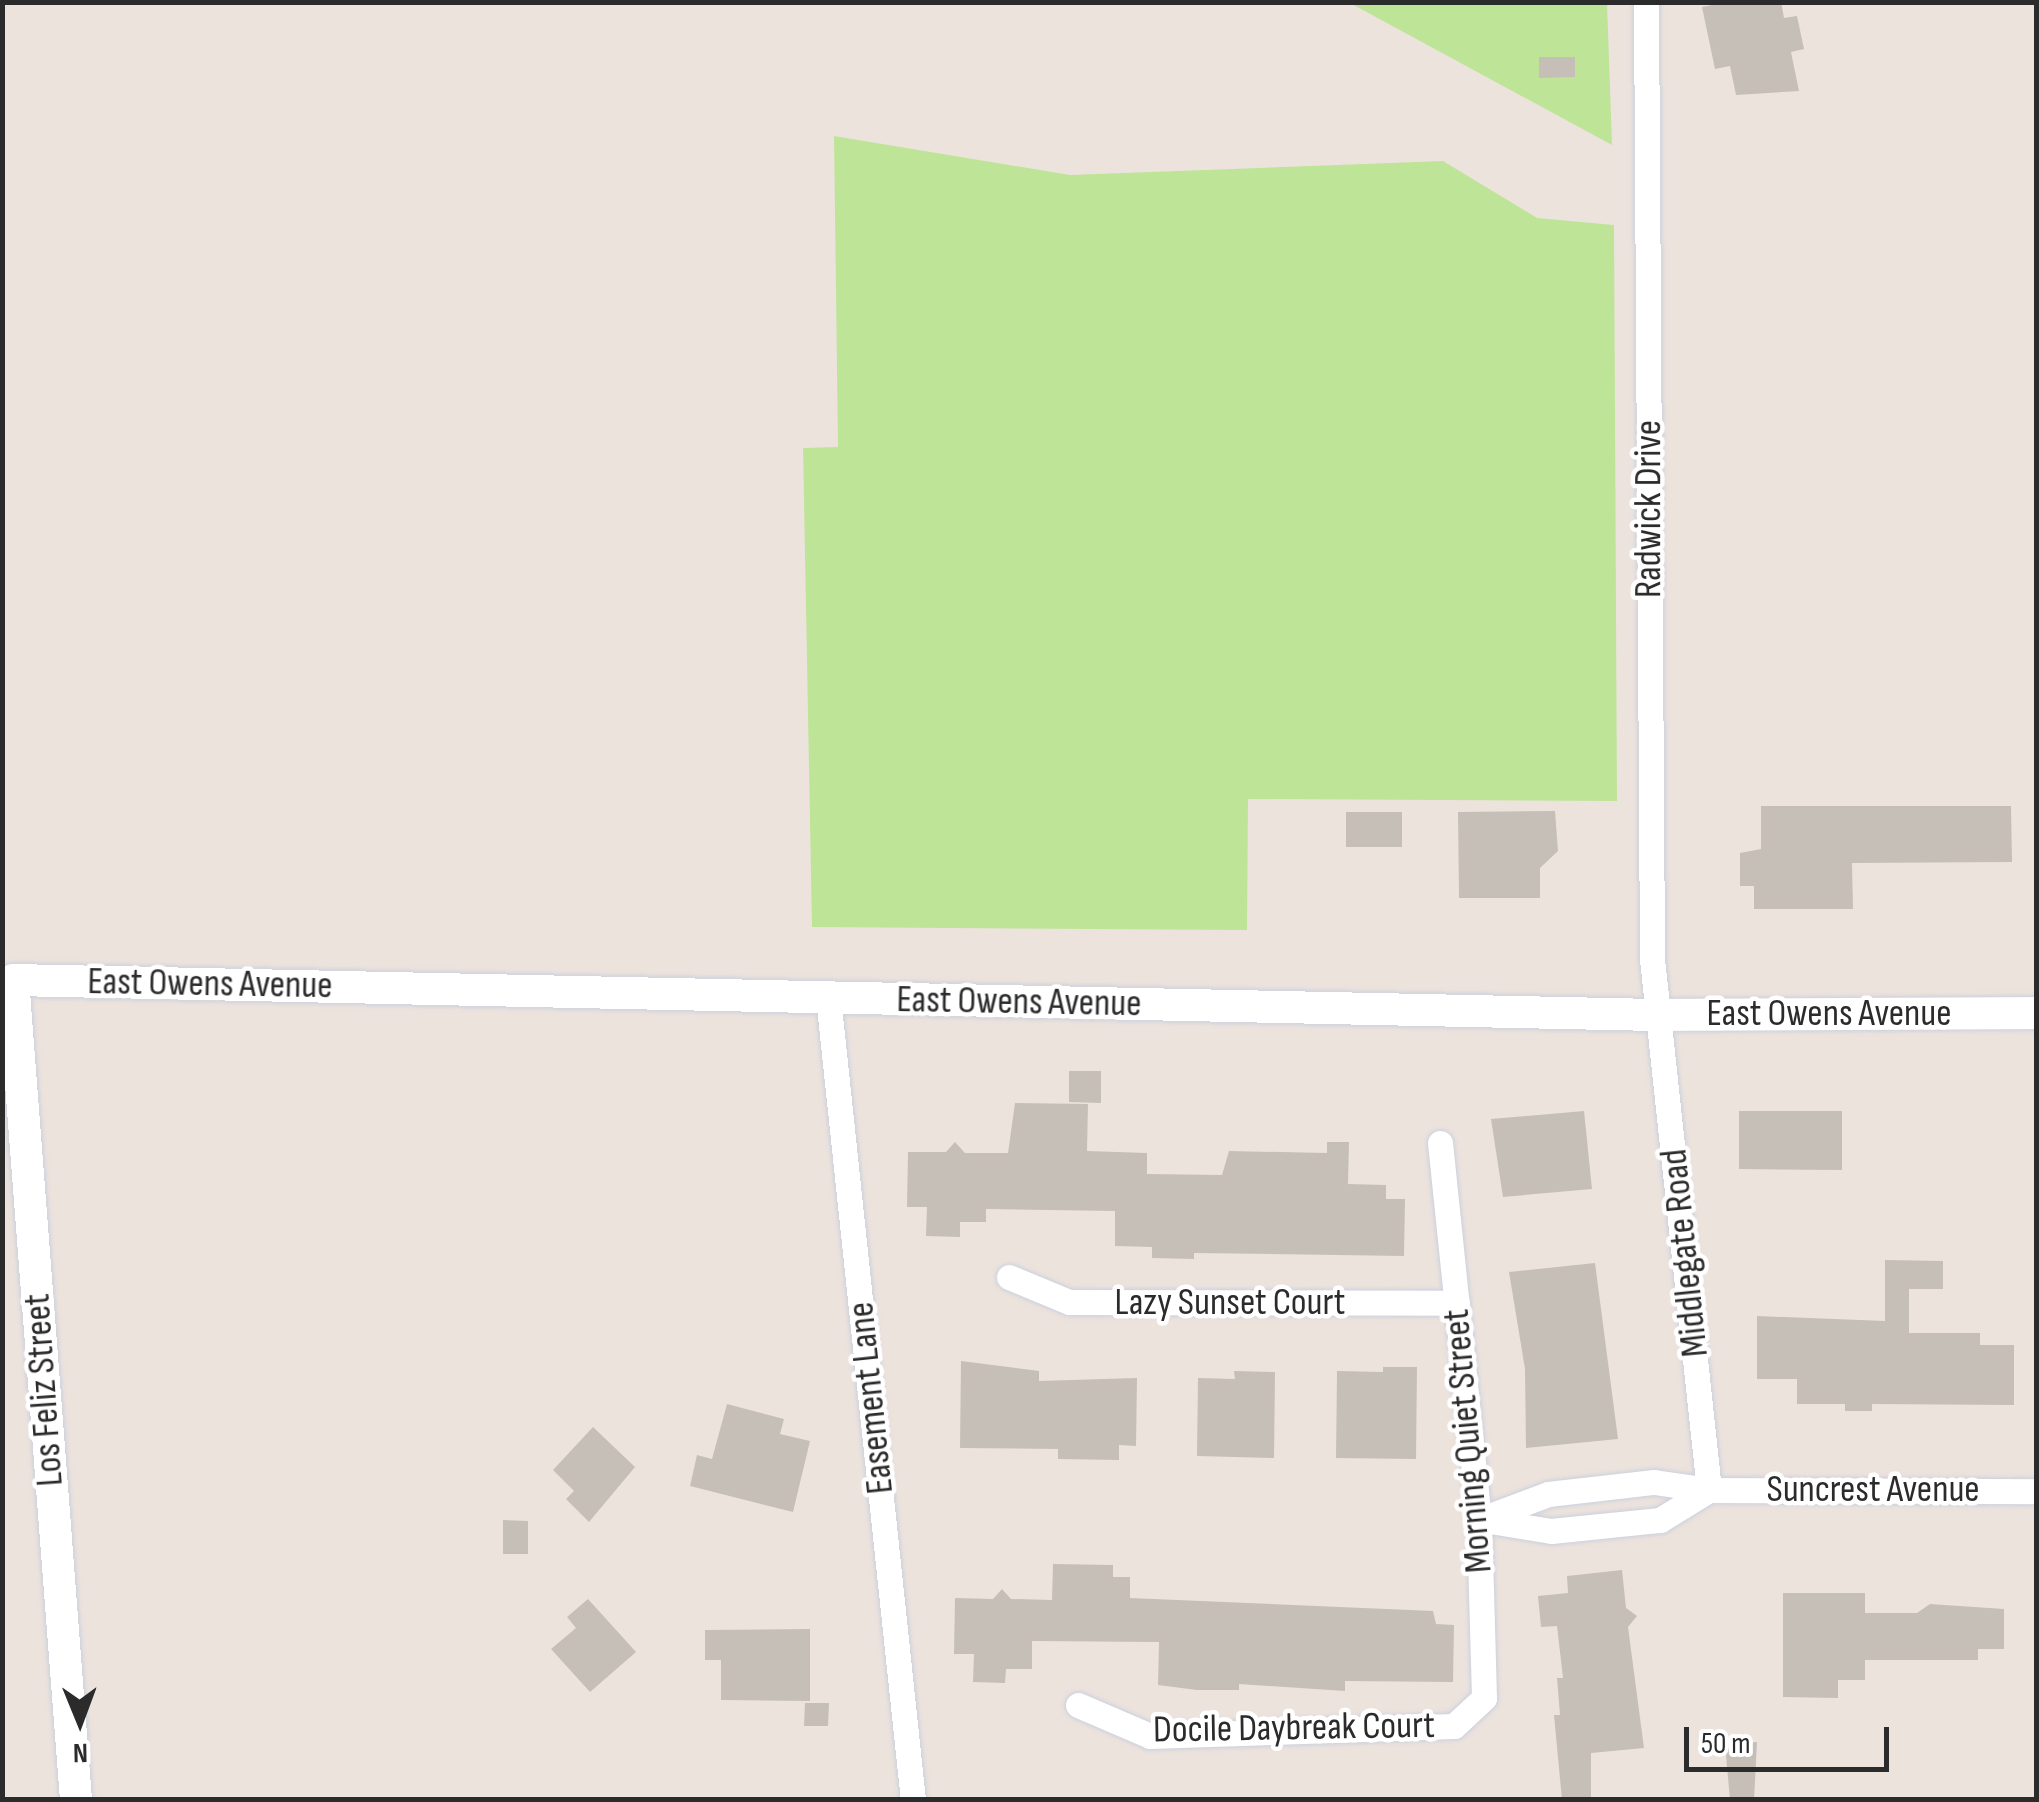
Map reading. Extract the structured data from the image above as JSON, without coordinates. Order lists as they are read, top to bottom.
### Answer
{
  "streets": {
    "street": [
      "Radwick Drive",
      "East Owens Avenue",
      "Middlegate Road",
      "Lazy Sunset Court",
      "Los Feliz Street",
      "Easement Lane",
      "Morning Quiet Street",
      "Suncrest Avenue",
      "Docile Daybreak Court"
    ]
  },
  "crossings": [
    ["Radwick Drive", "East Owens Avenue"],
    ["Radwick Drive", "Middlegate Road"],
    ["East Owens Avenue", "Middlegate Road"],
    ["East Owens Avenue", "Los Feliz Street"],
    ["East Owens Avenue", "Easement Lane"],
    ["Middlegate Road", "Suncrest Avenue"],
    ["Lazy Sunset Court", "Morning Quiet Street"],
    ["Morning Quiet Street", "Suncrest Avenue"],
    ["Morning Quiet Street", "Docile Daybreak Court"]
  ],
  "scale_bar": "50 m",
  "north": "bottom"
}
